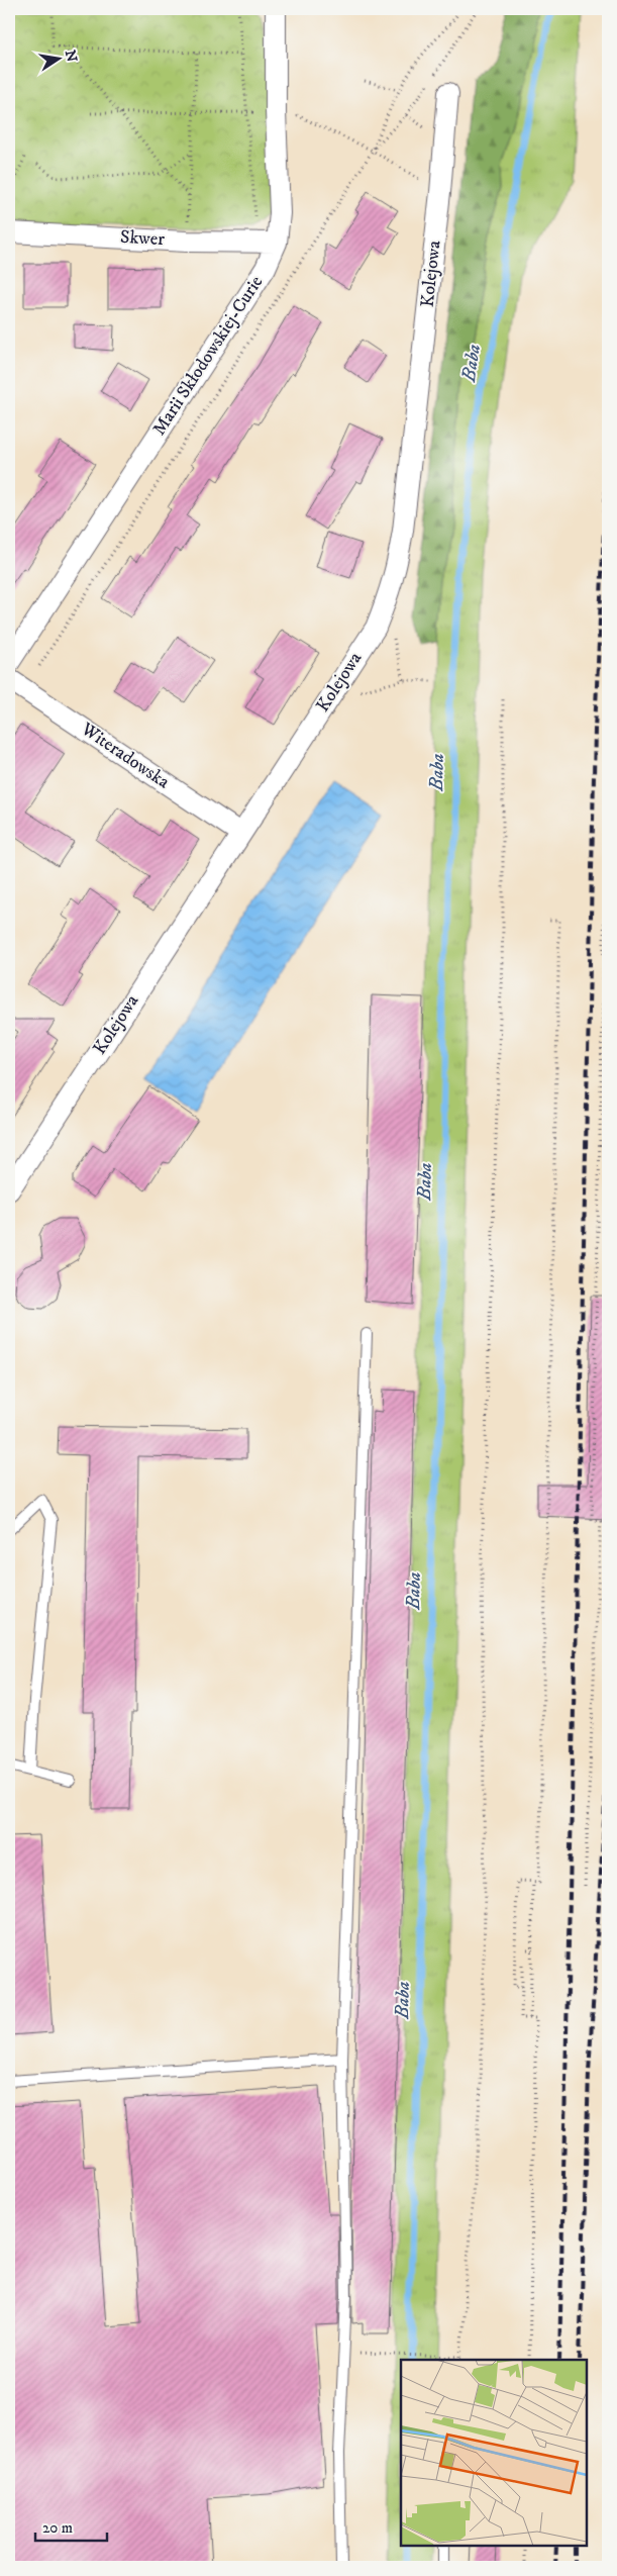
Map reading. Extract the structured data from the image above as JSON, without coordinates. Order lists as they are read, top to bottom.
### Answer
{
  "streets": {
    "street": [
      "Skwer",
      "Kolejowa",
      "Marii Skłodowskiej-Curie",
      "Witeradowska"
    ]
  },
  "crossings": [
    ["Skwer", "Marii Skłodowskiej-Curie"],
    ["Kolejowa", "Witeradowska"]
  ],
  "water": ["Baba"],
  "scale_bar": "20 m",
  "north": "right"
}
